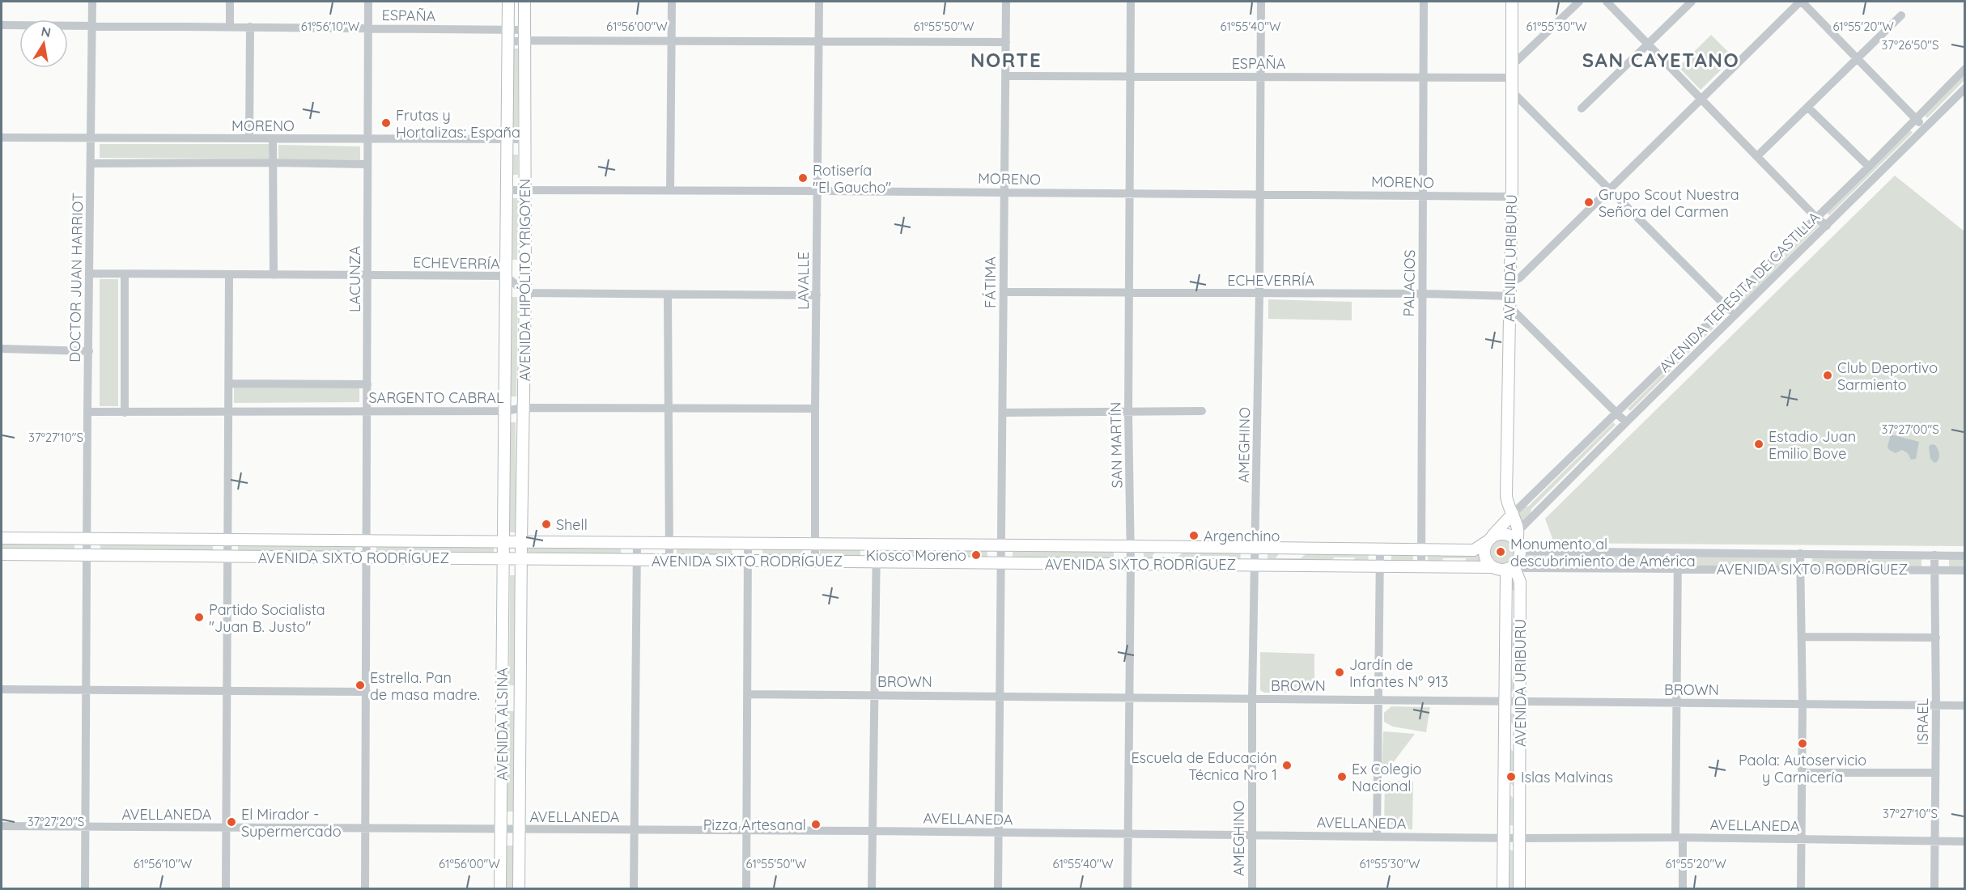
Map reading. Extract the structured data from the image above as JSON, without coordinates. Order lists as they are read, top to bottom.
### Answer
{
  "streets": {
    "main road": [
      "AVENIDA URIBURU",
      "AVENIDA HIPÓLITO YRIGOYEN",
      "AVENIDA TERESITA DE CASTILLA",
      "AVENIDA SIXTO RODRÍGUEZ",
      "AVENIDA ALSINA"
    ],
    "street": [
      "ESPAÑA",
      "MORENO",
      "ECHEVERRÍA",
      "DOCTOR JUAN HARRIOT",
      "LACUNZA",
      "LAVALLE",
      "FÁTIMA",
      "PALACIOS",
      "SARGENTO CABRAL",
      "SAN MARTÍN",
      "AMEGHINO",
      "BROWN",
      "ISRAEL",
      "AVELLANEDA"
    ]
  },
  "crossings": [
    ["ESPAÑA", "AVENIDA URIBURU"],
    ["ESPAÑA", "DOCTOR JUAN HARRIOT"],
    ["ESPAÑA", "LACUNZA"],
    ["ESPAÑA", "AVENIDA HIPÓLITO YRIGOYEN"],
    ["ESPAÑA", "LAVALLE"],
    ["ESPAÑA", "FÁTIMA"],
    ["ESPAÑA", "PALACIOS"],
    ["ESPAÑA", "SAN MARTÍN"],
    ["ESPAÑA", "AMEGHINO"],
    ["MORENO", "AVENIDA URIBURU"],
    ["MORENO", "DOCTOR JUAN HARRIOT"],
    ["MORENO", "LACUNZA"],
    ["MORENO", "AVENIDA HIPÓLITO YRIGOYEN"],
    ["MORENO", "LAVALLE"],
    ["MORENO", "FÁTIMA"],
    ["MORENO", "PALACIOS"],
    ["MORENO", "SAN MARTÍN"],
    ["MORENO", "AMEGHINO"],
    ["AVENIDA URIBURU", "ECHEVERRÍA"],
    ["AVENIDA URIBURU", "AVENIDA TERESITA DE CASTILLA"],
    ["AVENIDA URIBURU", "AVENIDA SIXTO RODRÍGUEZ"],
    ["AVENIDA URIBURU", "BROWN"],
    ["AVENIDA URIBURU", "AVELLANEDA"],
    ["ECHEVERRÍA", "DOCTOR JUAN HARRIOT"],
    ["ECHEVERRÍA", "LACUNZA"],
    ["ECHEVERRÍA", "AVENIDA HIPÓLITO YRIGOYEN"],
    ["ECHEVERRÍA", "FÁTIMA"],
    ["ECHEVERRÍA", "PALACIOS"],
    ["ECHEVERRÍA", "SAN MARTÍN"],
    ["ECHEVERRÍA", "AMEGHINO"],
    ["DOCTOR JUAN HARRIOT", "SARGENTO CABRAL"],
    ["DOCTOR JUAN HARRIOT", "AVENIDA SIXTO RODRÍGUEZ"],
    ["DOCTOR JUAN HARRIOT", "AVELLANEDA"],
    ["LACUNZA", "SARGENTO CABRAL"],
    ["LACUNZA", "AVENIDA SIXTO RODRÍGUEZ"],
    ["LACUNZA", "AVELLANEDA"],
    ["AVENIDA HIPÓLITO YRIGOYEN", "SARGENTO CABRAL"],
    ["AVENIDA HIPÓLITO YRIGOYEN", "AVENIDA SIXTO RODRÍGUEZ"],
    ["AVENIDA HIPÓLITO YRIGOYEN", "AVENIDA ALSINA"],
    ["LAVALLE", "SARGENTO CABRAL"],
    ["LAVALLE", "AVENIDA SIXTO RODRÍGUEZ"],
    ["FÁTIMA", "AVENIDA SIXTO RODRÍGUEZ"],
    ["FÁTIMA", "BROWN"],
    ["FÁTIMA", "AVELLANEDA"],
    ["PALACIOS", "AVENIDA SIXTO RODRÍGUEZ"],
    ["AVENIDA TERESITA DE CASTILLA", "AVENIDA SIXTO RODRÍGUEZ"],
    ["SAN MARTÍN", "AVENIDA SIXTO RODRÍGUEZ"],
    ["SAN MARTÍN", "BROWN"],
    ["SAN MARTÍN", "AVELLANEDA"],
    ["AMEGHINO", "AVENIDA SIXTO RODRÍGUEZ"],
    ["AMEGHINO", "BROWN"],
    ["AMEGHINO", "AVELLANEDA"],
    ["AVENIDA SIXTO RODRÍGUEZ", "ISRAEL"],
    ["AVENIDA SIXTO RODRÍGUEZ", "AVENIDA ALSINA"],
    ["BROWN", "ISRAEL"],
    ["ISRAEL", "AVELLANEDA"],
    ["AVENIDA ALSINA", "AVELLANEDA"]
  ],
  "districts": ["NORTE", "SAN CAYETANO"],
  "places": [
    "Frutas y Hortalizas: España",
    "Rotisería \"El Gaucho\"",
    "Grupo Scout Nuestra Señora del Carmen",
    "Club Deportivo Sarmiento",
    "Estadio Juan Emilio Bove",
    "Shell",
    "Argenchino",
    "Monumento al descubrimiento de América",
    "Kiosco Moreno",
    "Partido Socialista \"Juan B. Justo\"",
    "Jardín de Infantes N° 913",
    "Estrella. Pan de masa madre.",
    "Paola: Autoservicio y Carnicería",
    "Escuela de Educación Técnica Nro 1",
    "Ex Colegio Nacional",
    "Islas Malvinas",
    "El Mirador - Supermercado",
    "Pizza Artesanal"
  ],
  "north": "top",
  "coordinates": [
    "61°56'10\"W",
    "61°56'00\"W",
    "61°55'50\"W",
    "61°55'40\"W",
    "61°55'30\"W",
    "61°55'20\"W",
    "37°26'50\"S",
    "37°27'00\"S",
    "37°27'10\"S",
    "37°27'20\"S"
  ]
}
